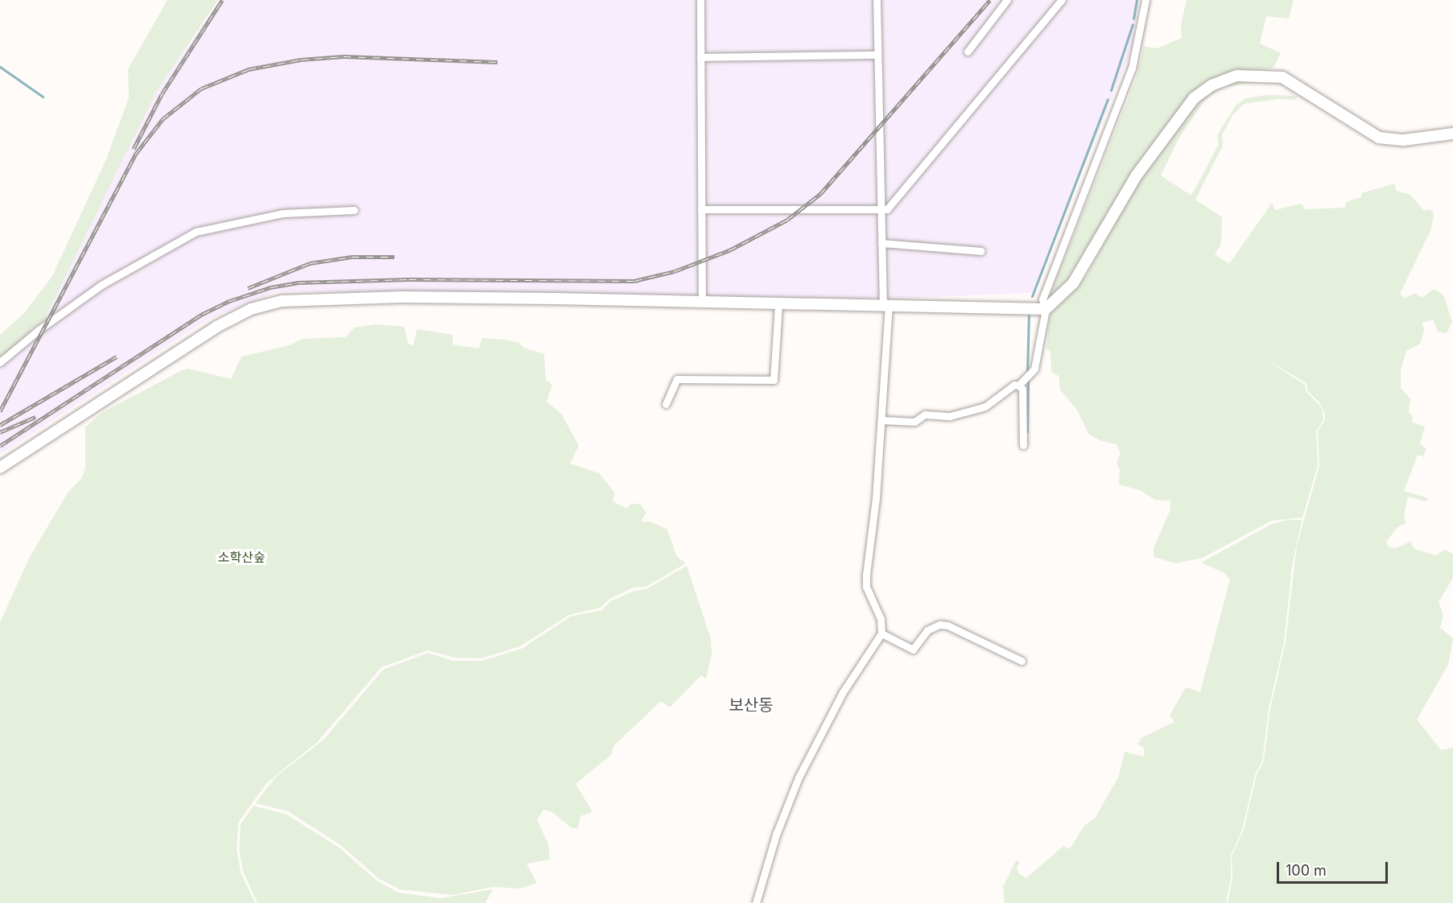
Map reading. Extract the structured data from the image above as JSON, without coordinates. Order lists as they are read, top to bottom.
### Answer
{
  "districts": ["보산동"],
  "parks": ["소학산숲"],
  "scale_bar": "100 m"
}
